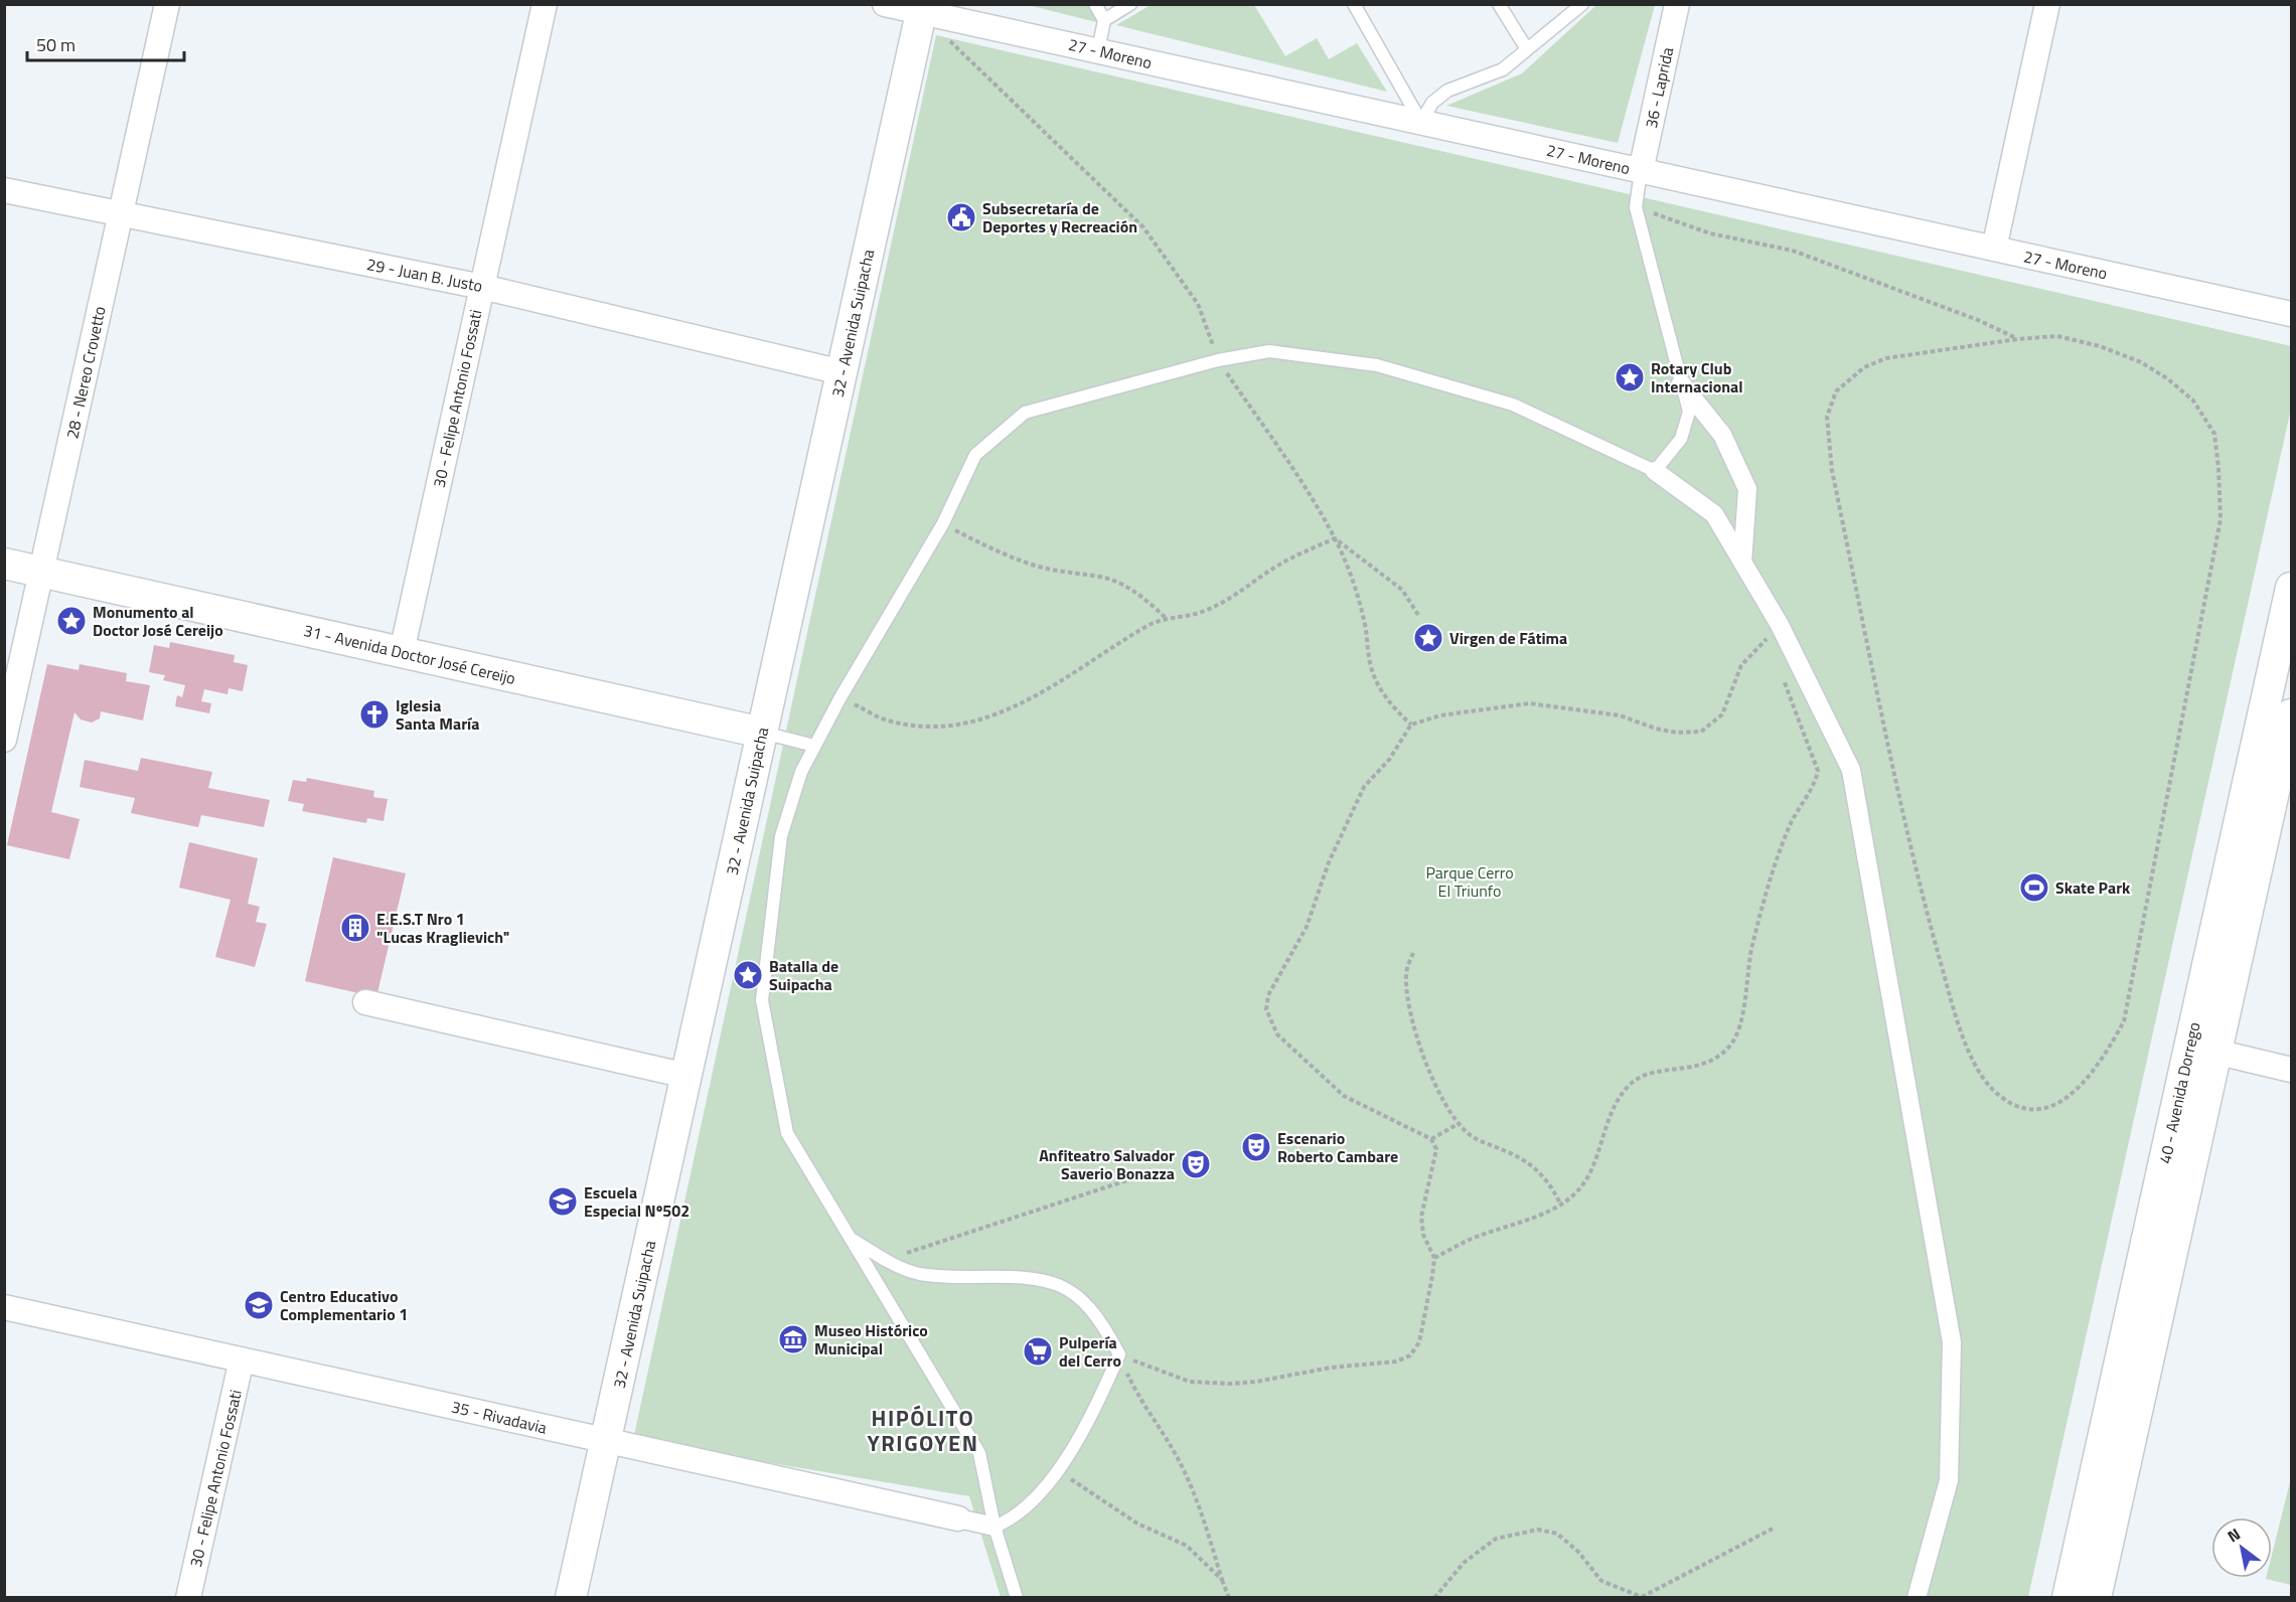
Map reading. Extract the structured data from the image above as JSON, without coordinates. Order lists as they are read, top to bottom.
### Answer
{
  "streets": {
    "street": [
      "27 - Moreno",
      "36 - Laprida",
      "29 - Juan B. Justo",
      "32 - Avenida Suipacha",
      "28 - Nereo Crovetto",
      "30 - Felipe Antonio Fossati",
      "31 - Avenida Doctor José Cereijo",
      "40 - Avenida Dorrego",
      "35 - Rivadavia"
    ]
  },
  "crossings": [
    ["27 - Moreno", "36 - Laprida"],
    ["27 - Moreno", "32 - Avenida Suipacha"],
    ["29 - Juan B. Justo", "32 - Avenida Suipacha"],
    ["29 - Juan B. Justo", "28 - Nereo Crovetto"],
    ["29 - Juan B. Justo", "30 - Felipe Antonio Fossati"],
    ["32 - Avenida Suipacha", "31 - Avenida Doctor José Cereijo"],
    ["32 - Avenida Suipacha", "35 - Rivadavia"],
    ["28 - Nereo Crovetto", "31 - Avenida Doctor José Cereijo"],
    ["30 - Felipe Antonio Fossati", "31 - Avenida Doctor José Cereijo"],
    ["30 - Felipe Antonio Fossati", "35 - Rivadavia"]
  ],
  "districts": ["HIPÓLITO YRIGOYEN"],
  "parks": ["Parque Cerro El Triunfo"],
  "places": {
    "public building": ["Subsecretaría de Deportes y Recreación"],
    "place": [
      "Rotary Club Internacional",
      "Monumento al Doctor José Cereijo",
      "Virgen de Fátima",
      "Batalla de Suipacha"
    ],
    "church": ["Iglesia Santa María"],
    "sports": ["Skate Park"],
    "building": ["E.E.S.T Nro 1 \"Lucas Kraglievich\""],
    "theatre": ["Escenario Roberto Cambare", "Anfiteatro Salvador Saverio Bonazza"],
    "school or university": ["Escuela Especial Nº502", "Centro Educativo Complementario 1"],
    "museum": ["Museo Histórico Municipal"],
    "supermarket": ["Pulpería del Cerro"]
  },
  "scale_bar": "50 m",
  "north": "top left"
}
